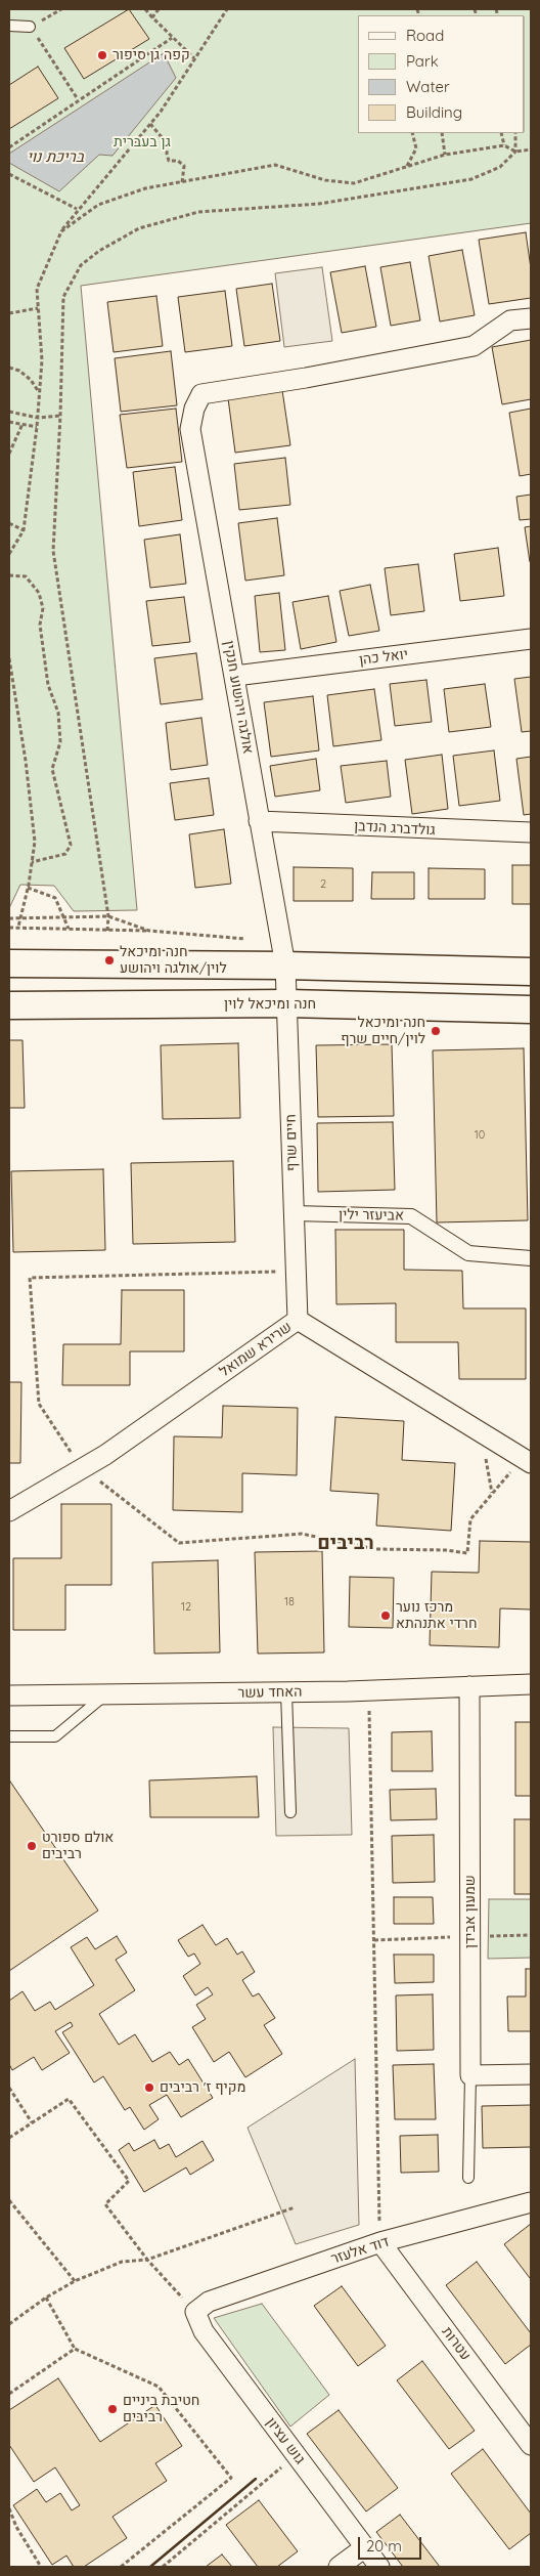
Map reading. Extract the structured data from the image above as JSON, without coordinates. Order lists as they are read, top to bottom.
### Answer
{
  "streets": {
    "main road": ["חנה ומיכאל לוין"],
    "street": [
      "יואל כהן",
      "אולגה ויהשוע חנקין",
      "גולדברג הנדבן",
      "חיים שרף",
      "אביעזר ילין",
      "שרירא שמואל",
      "האחד עשר",
      "שמעון אבידן",
      "דוד אלעזר",
      "עטרות",
      "גוש עציון"
    ]
  },
  "crossings": [
    ["יואל כהן", "אולגה ויהשוע חנקין"],
    ["אולגה ויהשוע חנקין", "גולדברג הנדבן"],
    ["אולגה ויהשוע חנקין", "חיים שרף"],
    ["חנה ומיכאל לוין", "חיים שרף"],
    ["חיים שרף", "אביעזר ילין"],
    ["חיים שרף", "שרירא שמואל"],
    ["האחד עשר", "שמעון אבידן"],
    ["דוד אלעזר", "עטרות"],
    ["דוד אלעזר", "גוש עציון"]
  ],
  "districts": ["רביבים"],
  "water": ["בריכת נוי"],
  "parks": ["גן בעברית"],
  "places": [
    "קפה גן סיפור",
    "חנה ומיכאל לוין/אולגה ויהושע",
    "חנה ומיכאל לוין/חיים שרף",
    "מרכז נוער חרדי אתנהתא",
    "אולם ספורט רביבים",
    "מקיף ז' רביבים",
    "חטיבת ביניים רביבים"
  ],
  "house_numbers": [
    "2",
    "10",
    "18",
    "12"
  ],
  "legend": [
    "Road",
    "Park",
    "Water",
    "Building"
  ],
  "scale_bar": "20 m"
}
